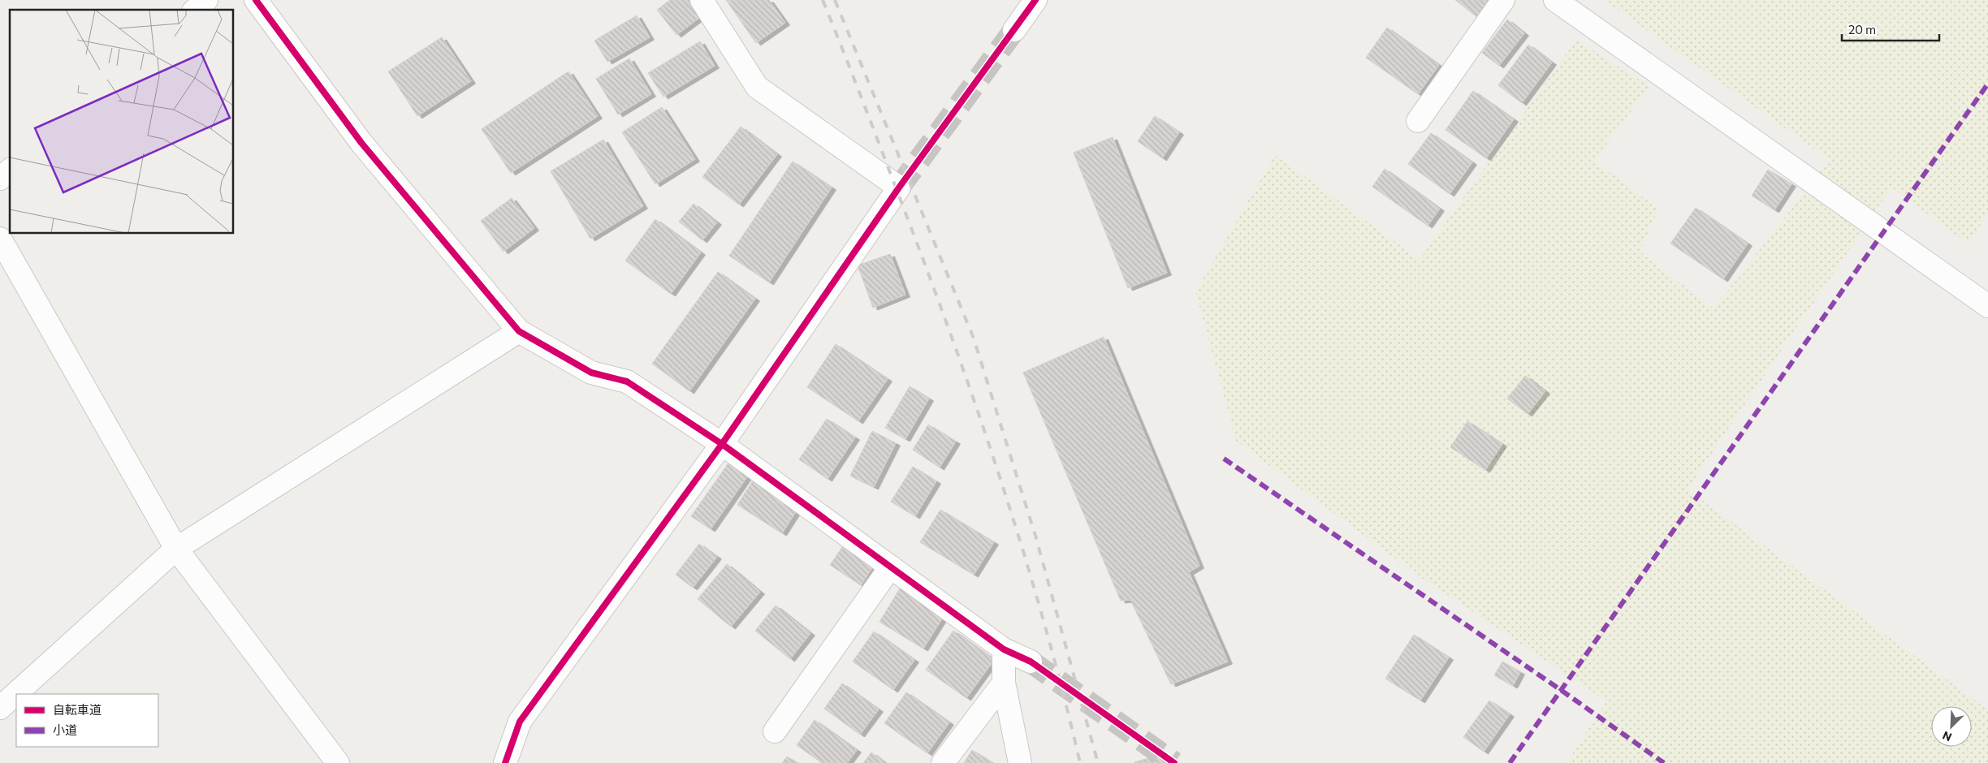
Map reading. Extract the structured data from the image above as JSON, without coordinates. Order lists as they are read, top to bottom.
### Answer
{
  "legend": ["自転車道", "小道"],
  "scale_bar": "20 m",
  "north": "bottom left"
}
